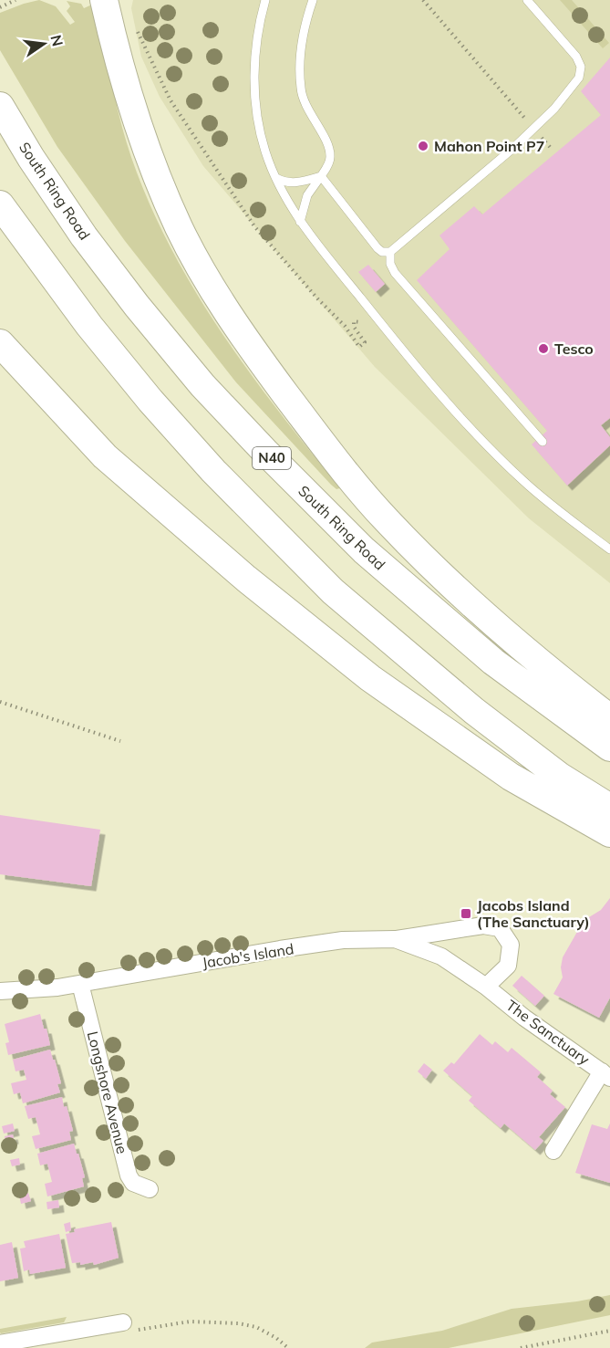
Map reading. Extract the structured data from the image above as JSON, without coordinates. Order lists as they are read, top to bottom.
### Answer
{
  "streets": {
    "highway": ["South Ring Road", "N40"],
    "street": ["Jacob's Island", "The Sanctuary", "Longshore Avenue"]
  },
  "crossings": [
    ["Jacob's Island", "The Sanctuary"],
    ["Jacob's Island", "Longshore Avenue"]
  ],
  "places": {
    "other": ["Mahon Point P7", "Tesco"],
    "transit": ["Jacobs Island (The Sanctuary)"]
  },
  "north": "right"
}
